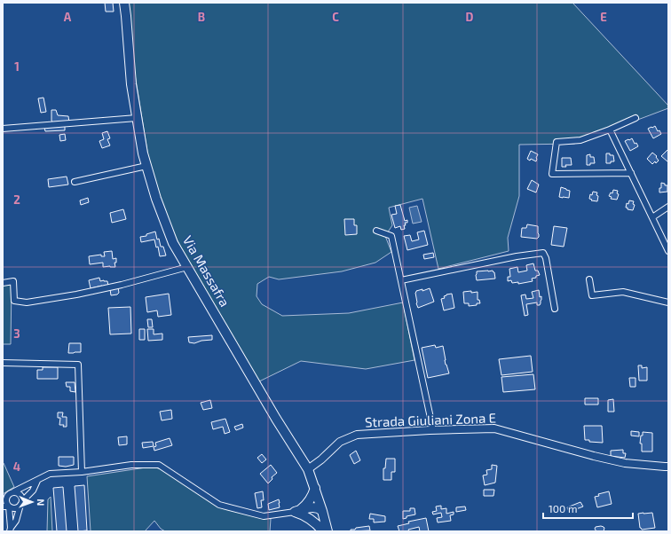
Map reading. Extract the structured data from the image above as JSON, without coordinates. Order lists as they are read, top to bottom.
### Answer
{
  "streets": {
    "main road": ["Via Massafra"],
    "street": ["Strada Giuliani Zona E"]
  },
  "crossings": [
    ["Via Massafra", "Strada Giuliani Zona E"]
  ],
  "scale_bar": "100 m",
  "north": "right",
  "grid": {
    "columns": [
      "A",
      "B",
      "C",
      "D",
      "E"
    ],
    "rows": [
      "1",
      "2",
      "3",
      "4"
    ]
  }
}
